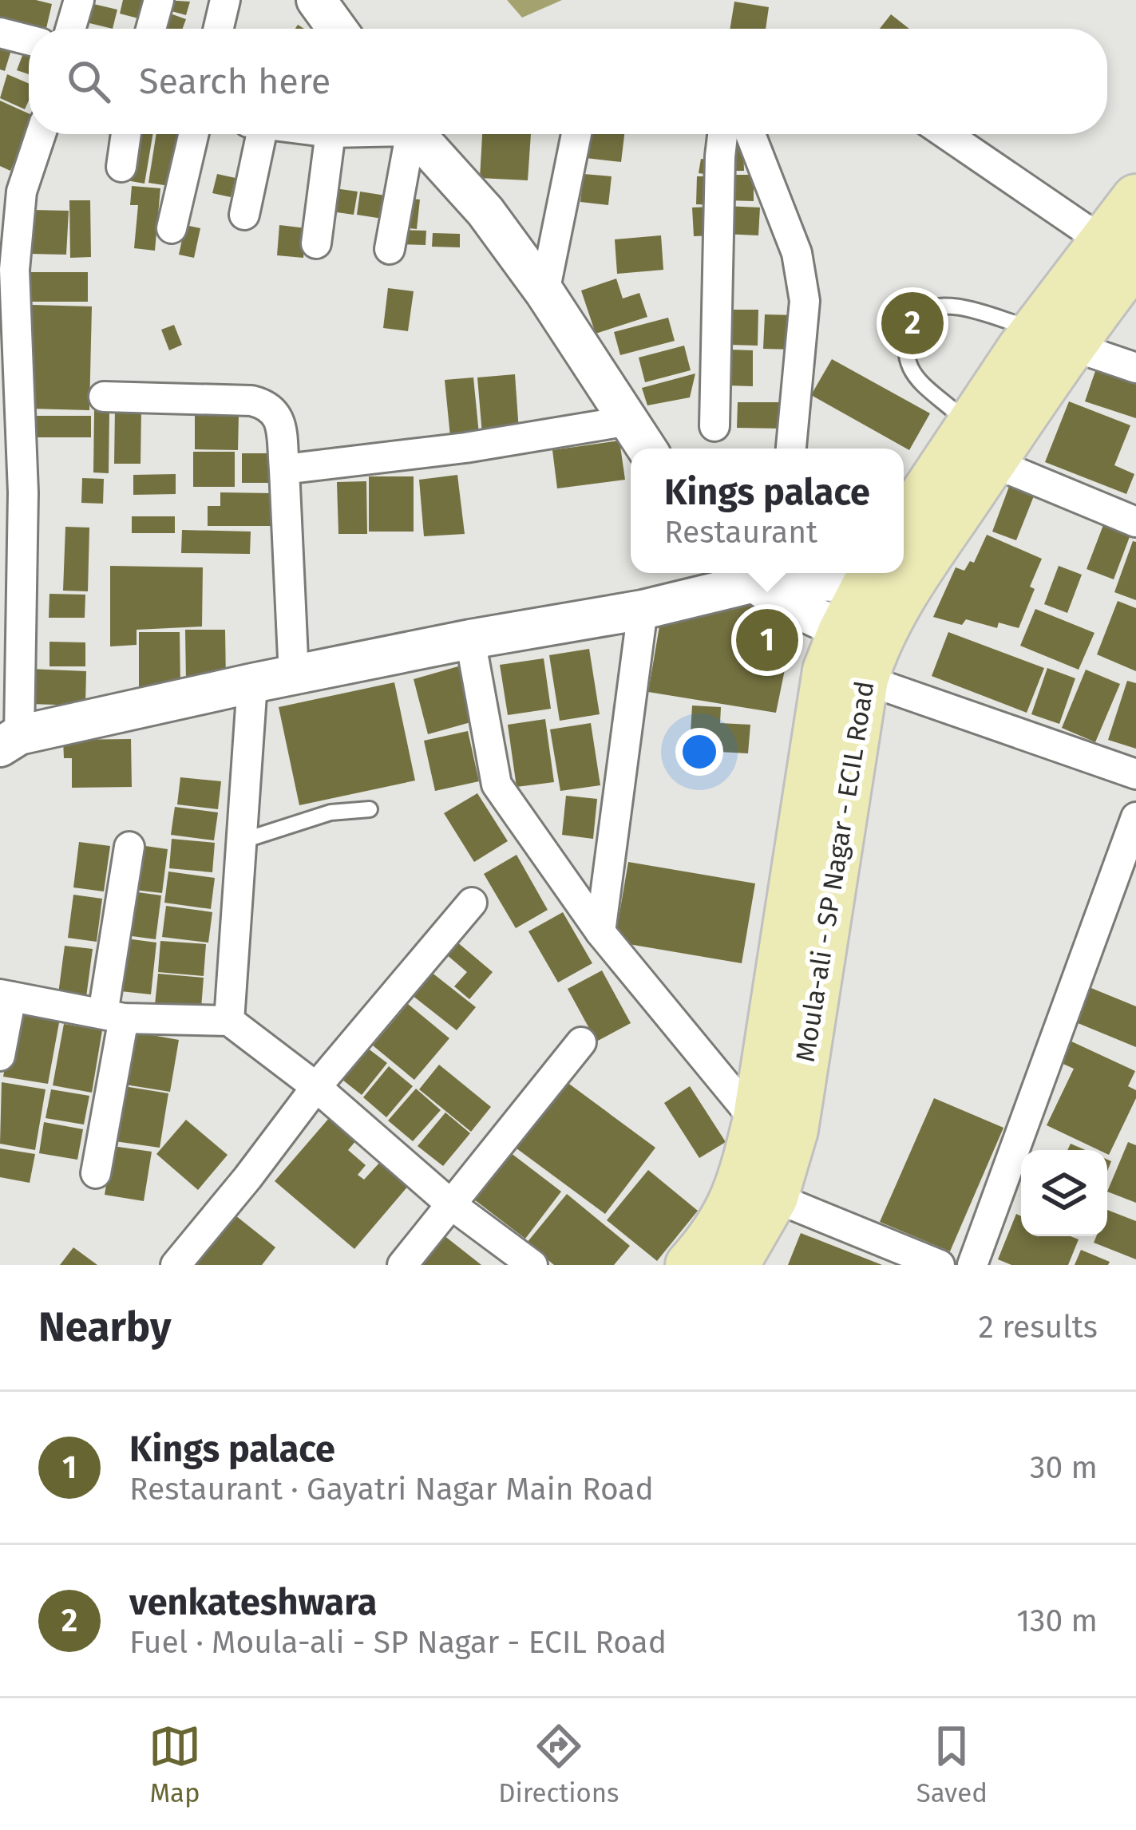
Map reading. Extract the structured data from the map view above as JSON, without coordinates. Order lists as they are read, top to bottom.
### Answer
{
  "streets": {
    "main road": ["Moula-ali - SP Nagar - ECIL Road"]
  },
  "page": {
    "search": "Search here",
    "pins": ["2", "1"],
    "popup": ["Kings palace", "Restaurant"],
    "heading": ["Nearby", "2 results"],
    "list": [
      {
        "mark": "1",
        "name": "Kings palace",
        "note": "Restaurant · Gayatri Nagar Main Road",
        "value": "30 m"
      },
      {
        "mark": "2",
        "name": "venkateshwara",
        "note": "Fuel · Moula-ali - SP Nagar - ECIL Road",
        "value": "130 m"
      }
    ],
    "nav": ["Map", "Directions", "Saved"]
  }
}
